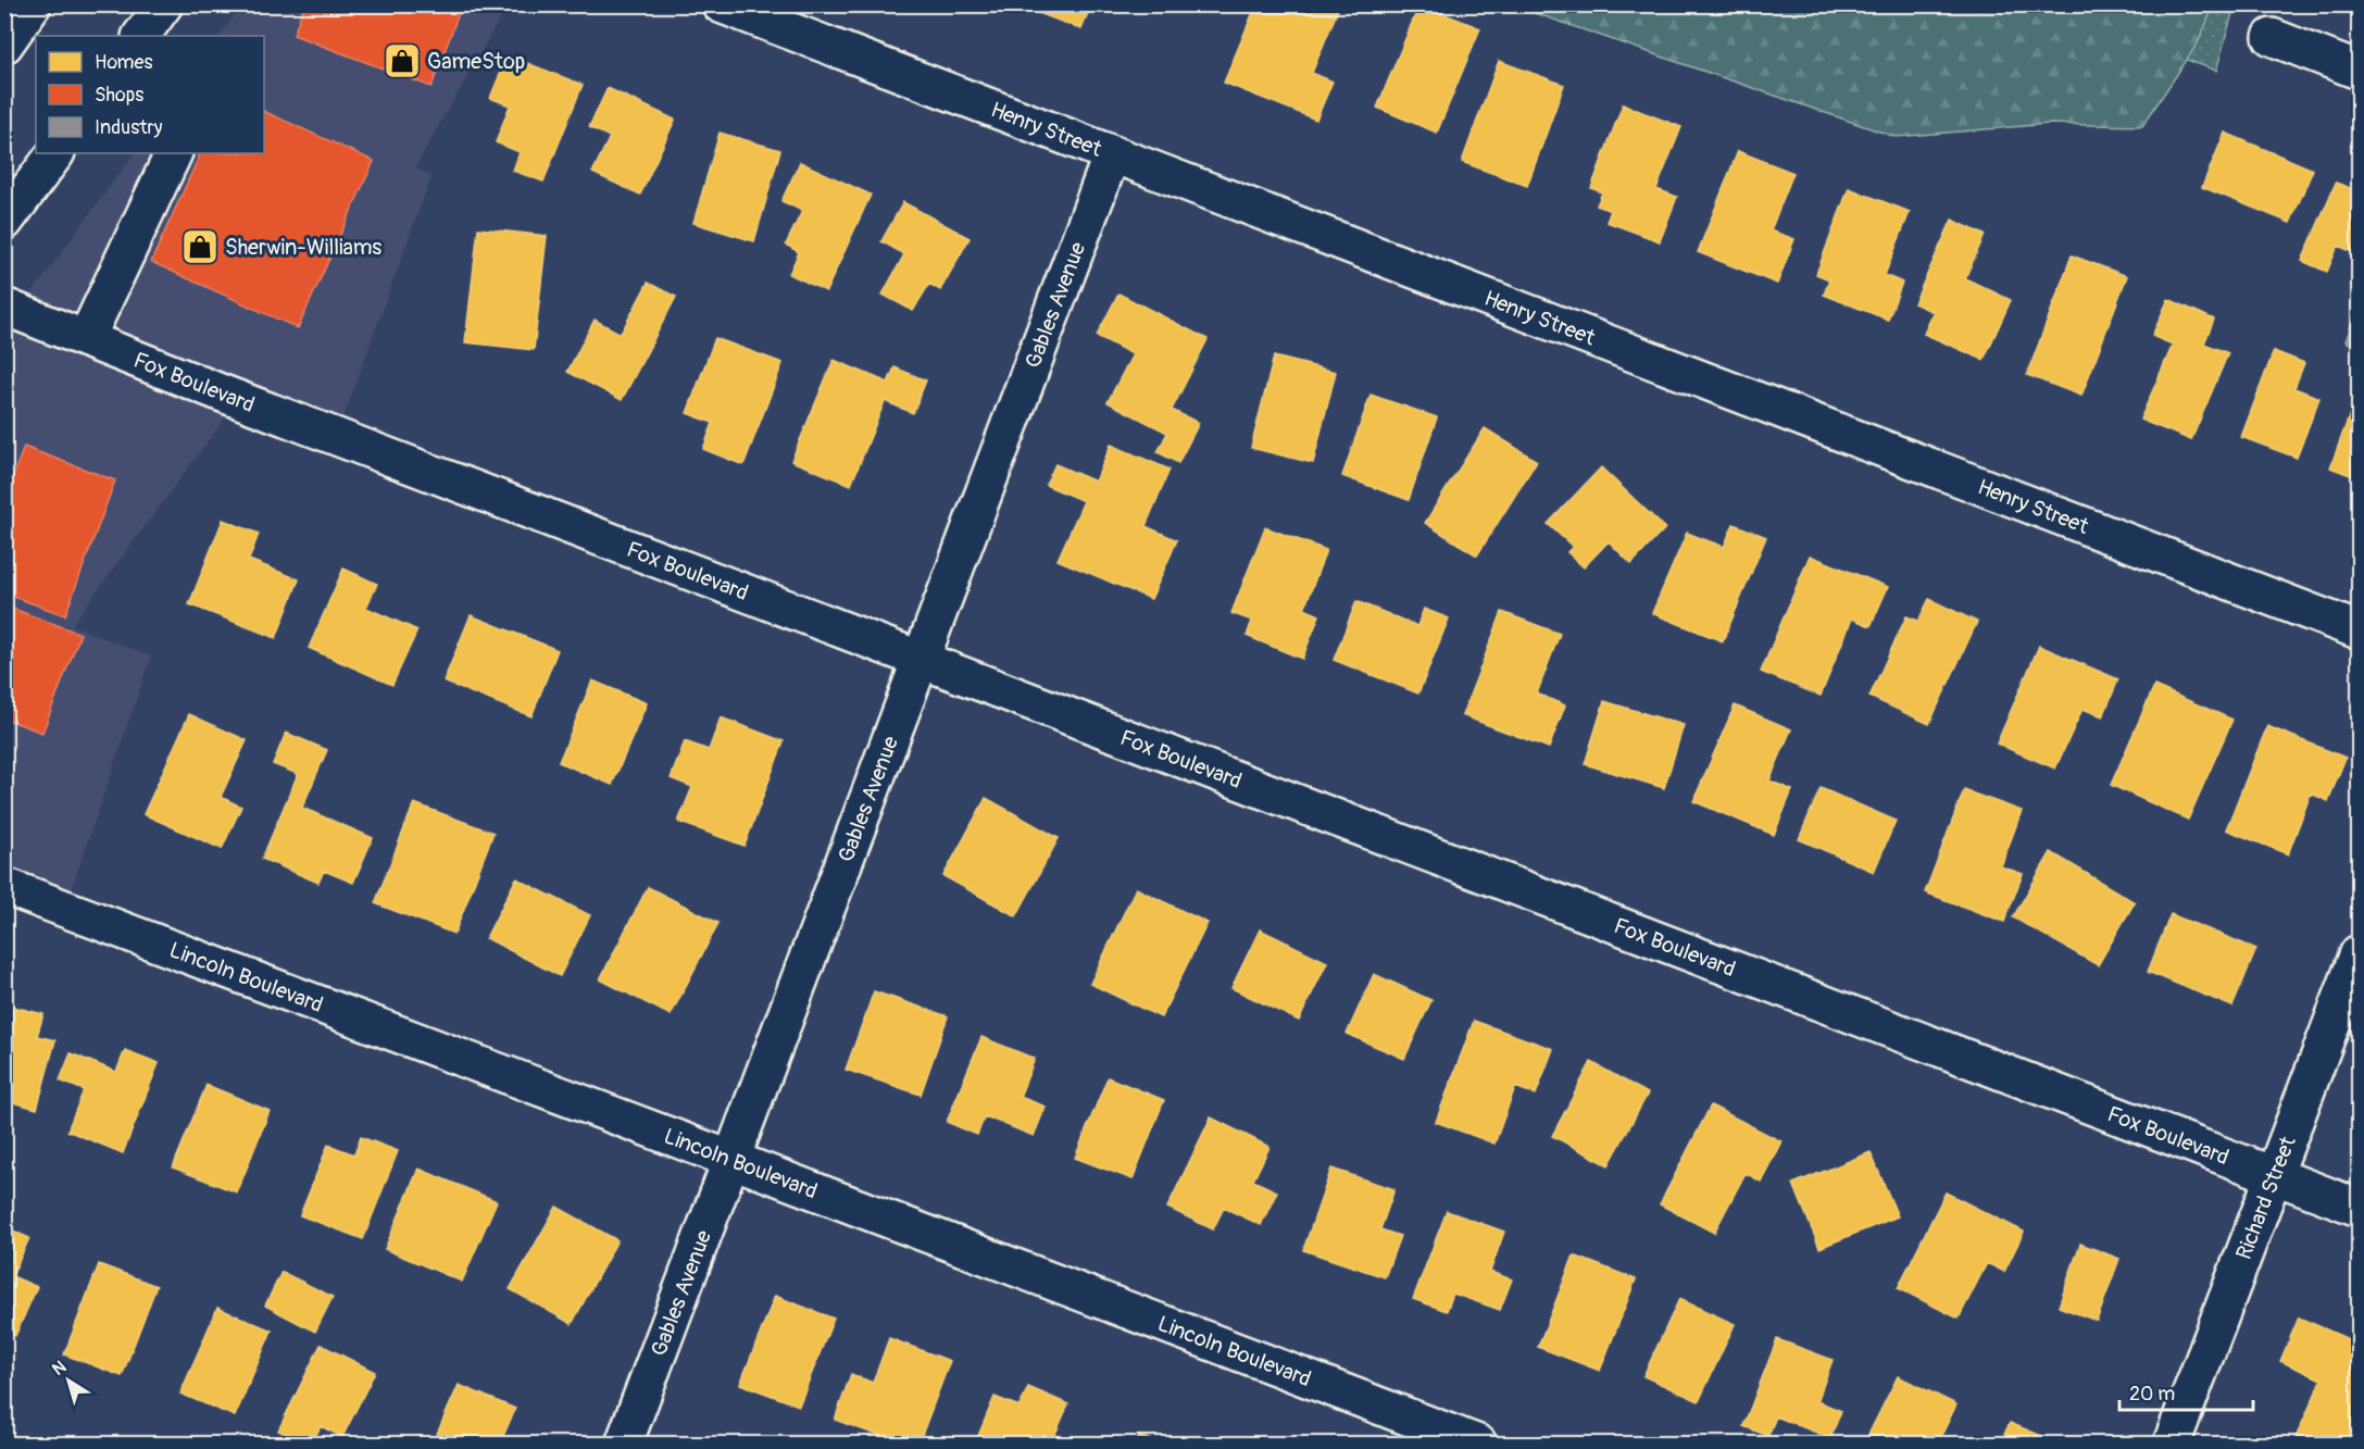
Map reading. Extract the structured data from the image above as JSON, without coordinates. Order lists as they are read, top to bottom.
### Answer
{
  "streets": {
    "main road": [
      "Henry Street",
      "Gables Avenue",
      "Fox Boulevard",
      "Lincoln Boulevard",
      "Richard Street"
    ]
  },
  "crossings": [
    ["Henry Street", "Gables Avenue"],
    ["Gables Avenue", "Fox Boulevard"],
    ["Gables Avenue", "Lincoln Boulevard"],
    ["Fox Boulevard", "Richard Street"]
  ],
  "places": {
    "shop": ["GameStop", "Sherwin-Williams"]
  },
  "legend": ["Homes", "Shops", "Industry"],
  "scale_bar": "20 m",
  "north": "top left"
}
